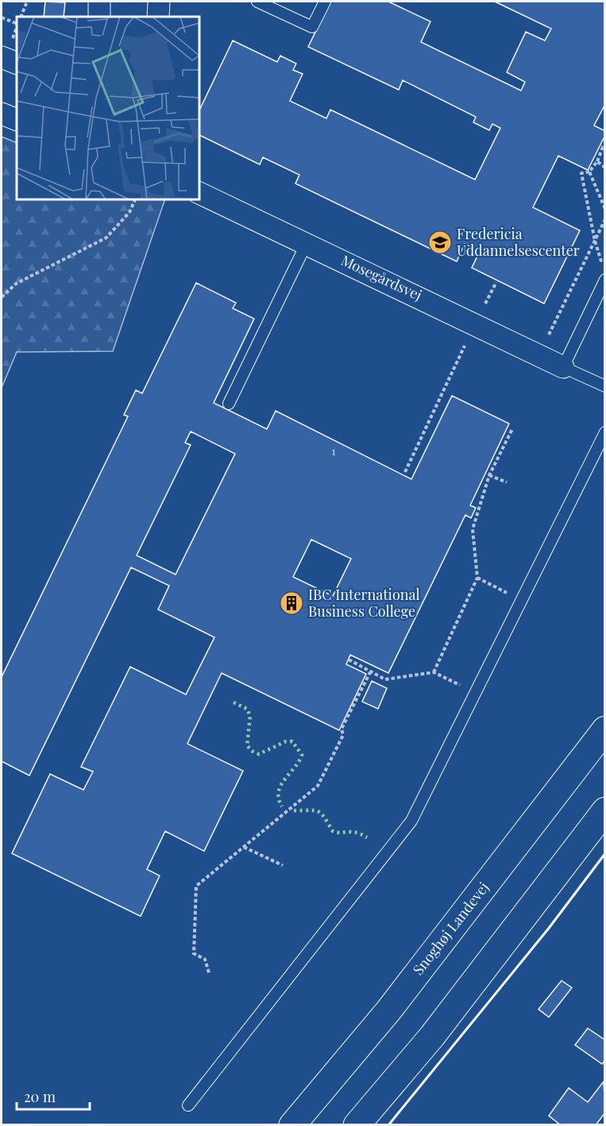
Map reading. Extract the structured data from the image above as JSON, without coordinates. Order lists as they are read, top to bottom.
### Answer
{
  "streets": {
    "main road": ["Snoghøj Landevej"],
    "street": ["Mosegårdsvej"]
  },
  "places": {
    "school or university": ["Fredericia Uddannelsescenter"],
    "building": ["IBC International Business College"]
  },
  "house_numbers": ["1"],
  "scale_bar": "20 m"
}
